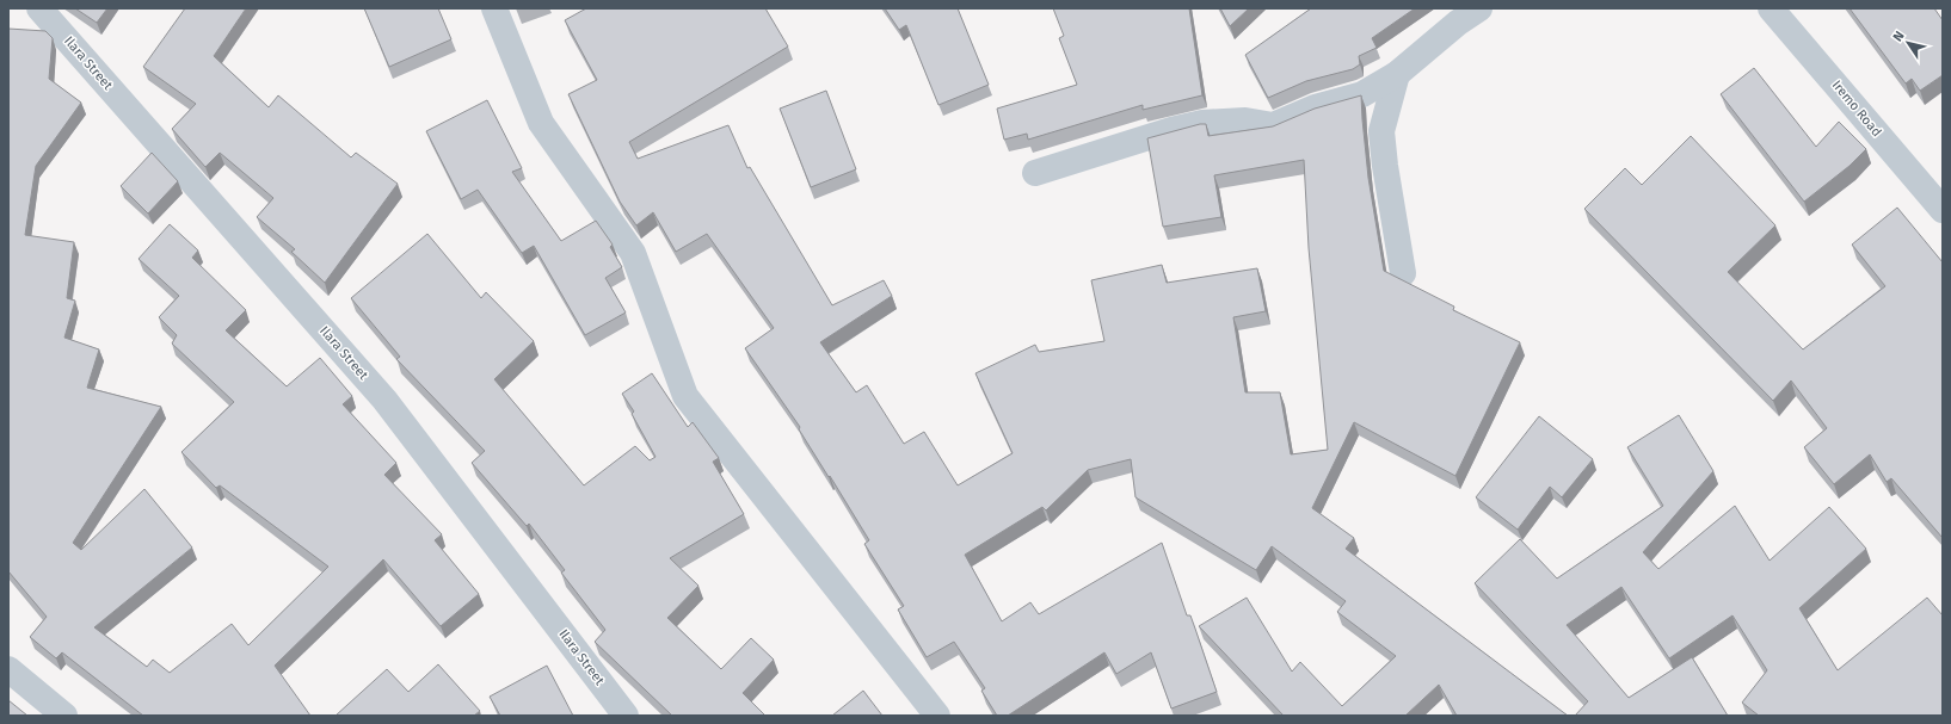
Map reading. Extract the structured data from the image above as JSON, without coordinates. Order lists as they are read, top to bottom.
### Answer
{
  "streets": {
    "street": ["Ilara Street", "Iremo Road"]
  },
  "north": "top left"
}
